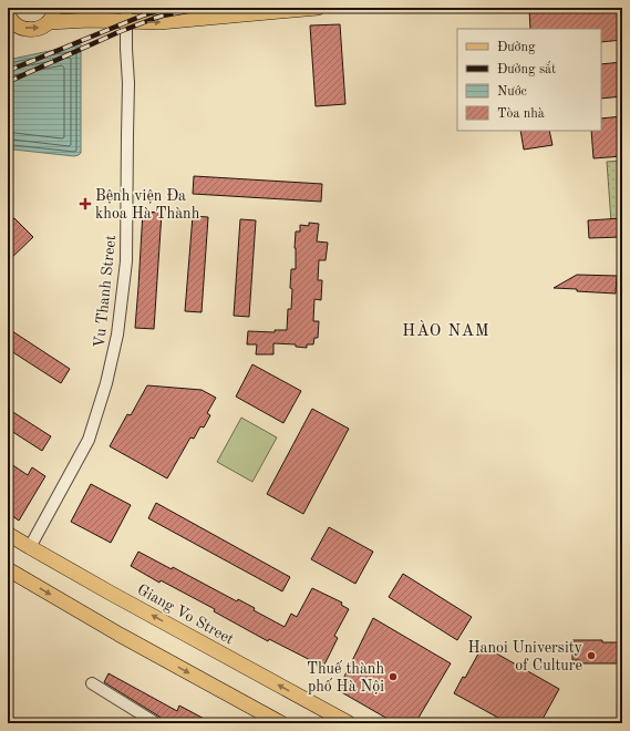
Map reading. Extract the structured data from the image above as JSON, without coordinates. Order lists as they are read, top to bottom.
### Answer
{
  "streets": {
    "main road": ["Giang Vo Street"],
    "street": ["Vu Thanh Street"]
  },
  "crossings": [
    ["Vu Thanh Street", "Giang Vo Street"]
  ],
  "districts": ["HÀO NAM"],
  "places": {
    "health": ["Bệnh viện Đa khoa Hà Thành"],
    "other": ["Hanoi University of Culture", "Thuế thành phố Hà Nội"]
  },
  "legend": [
    "Đường",
    "Đường sắt",
    "Nước",
    "Tòa nhà"
  ]
}
